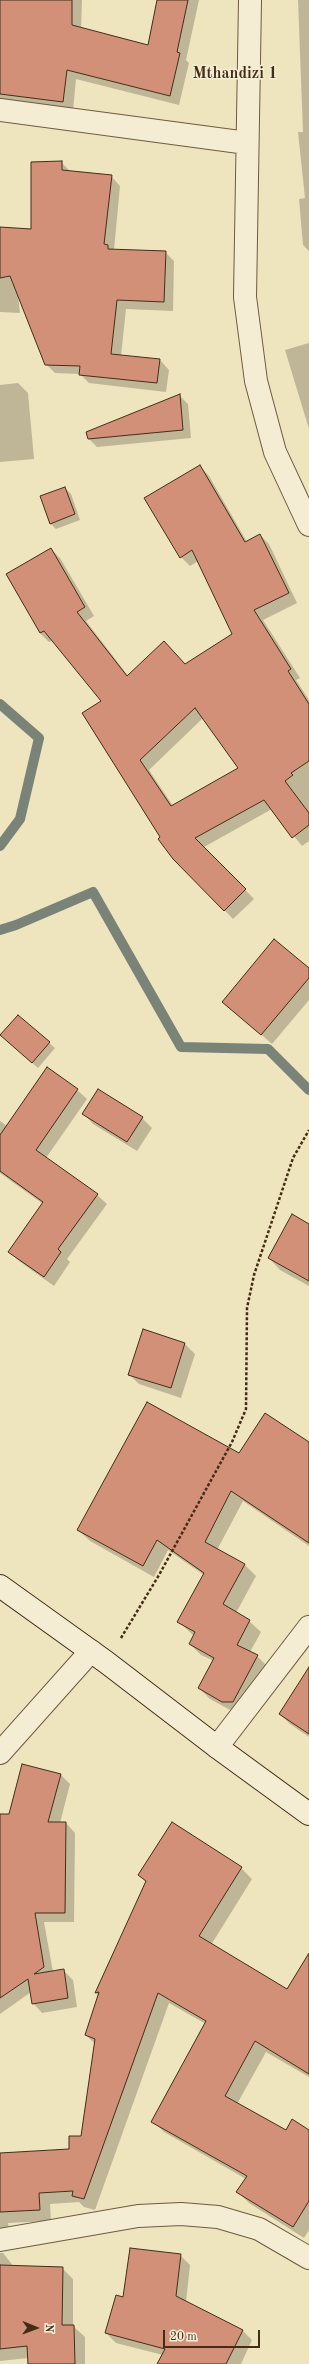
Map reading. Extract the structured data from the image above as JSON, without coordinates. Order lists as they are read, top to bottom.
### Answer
{
  "districts": ["Mthandizi 1"],
  "scale_bar": "20 m",
  "north": "right"
}
